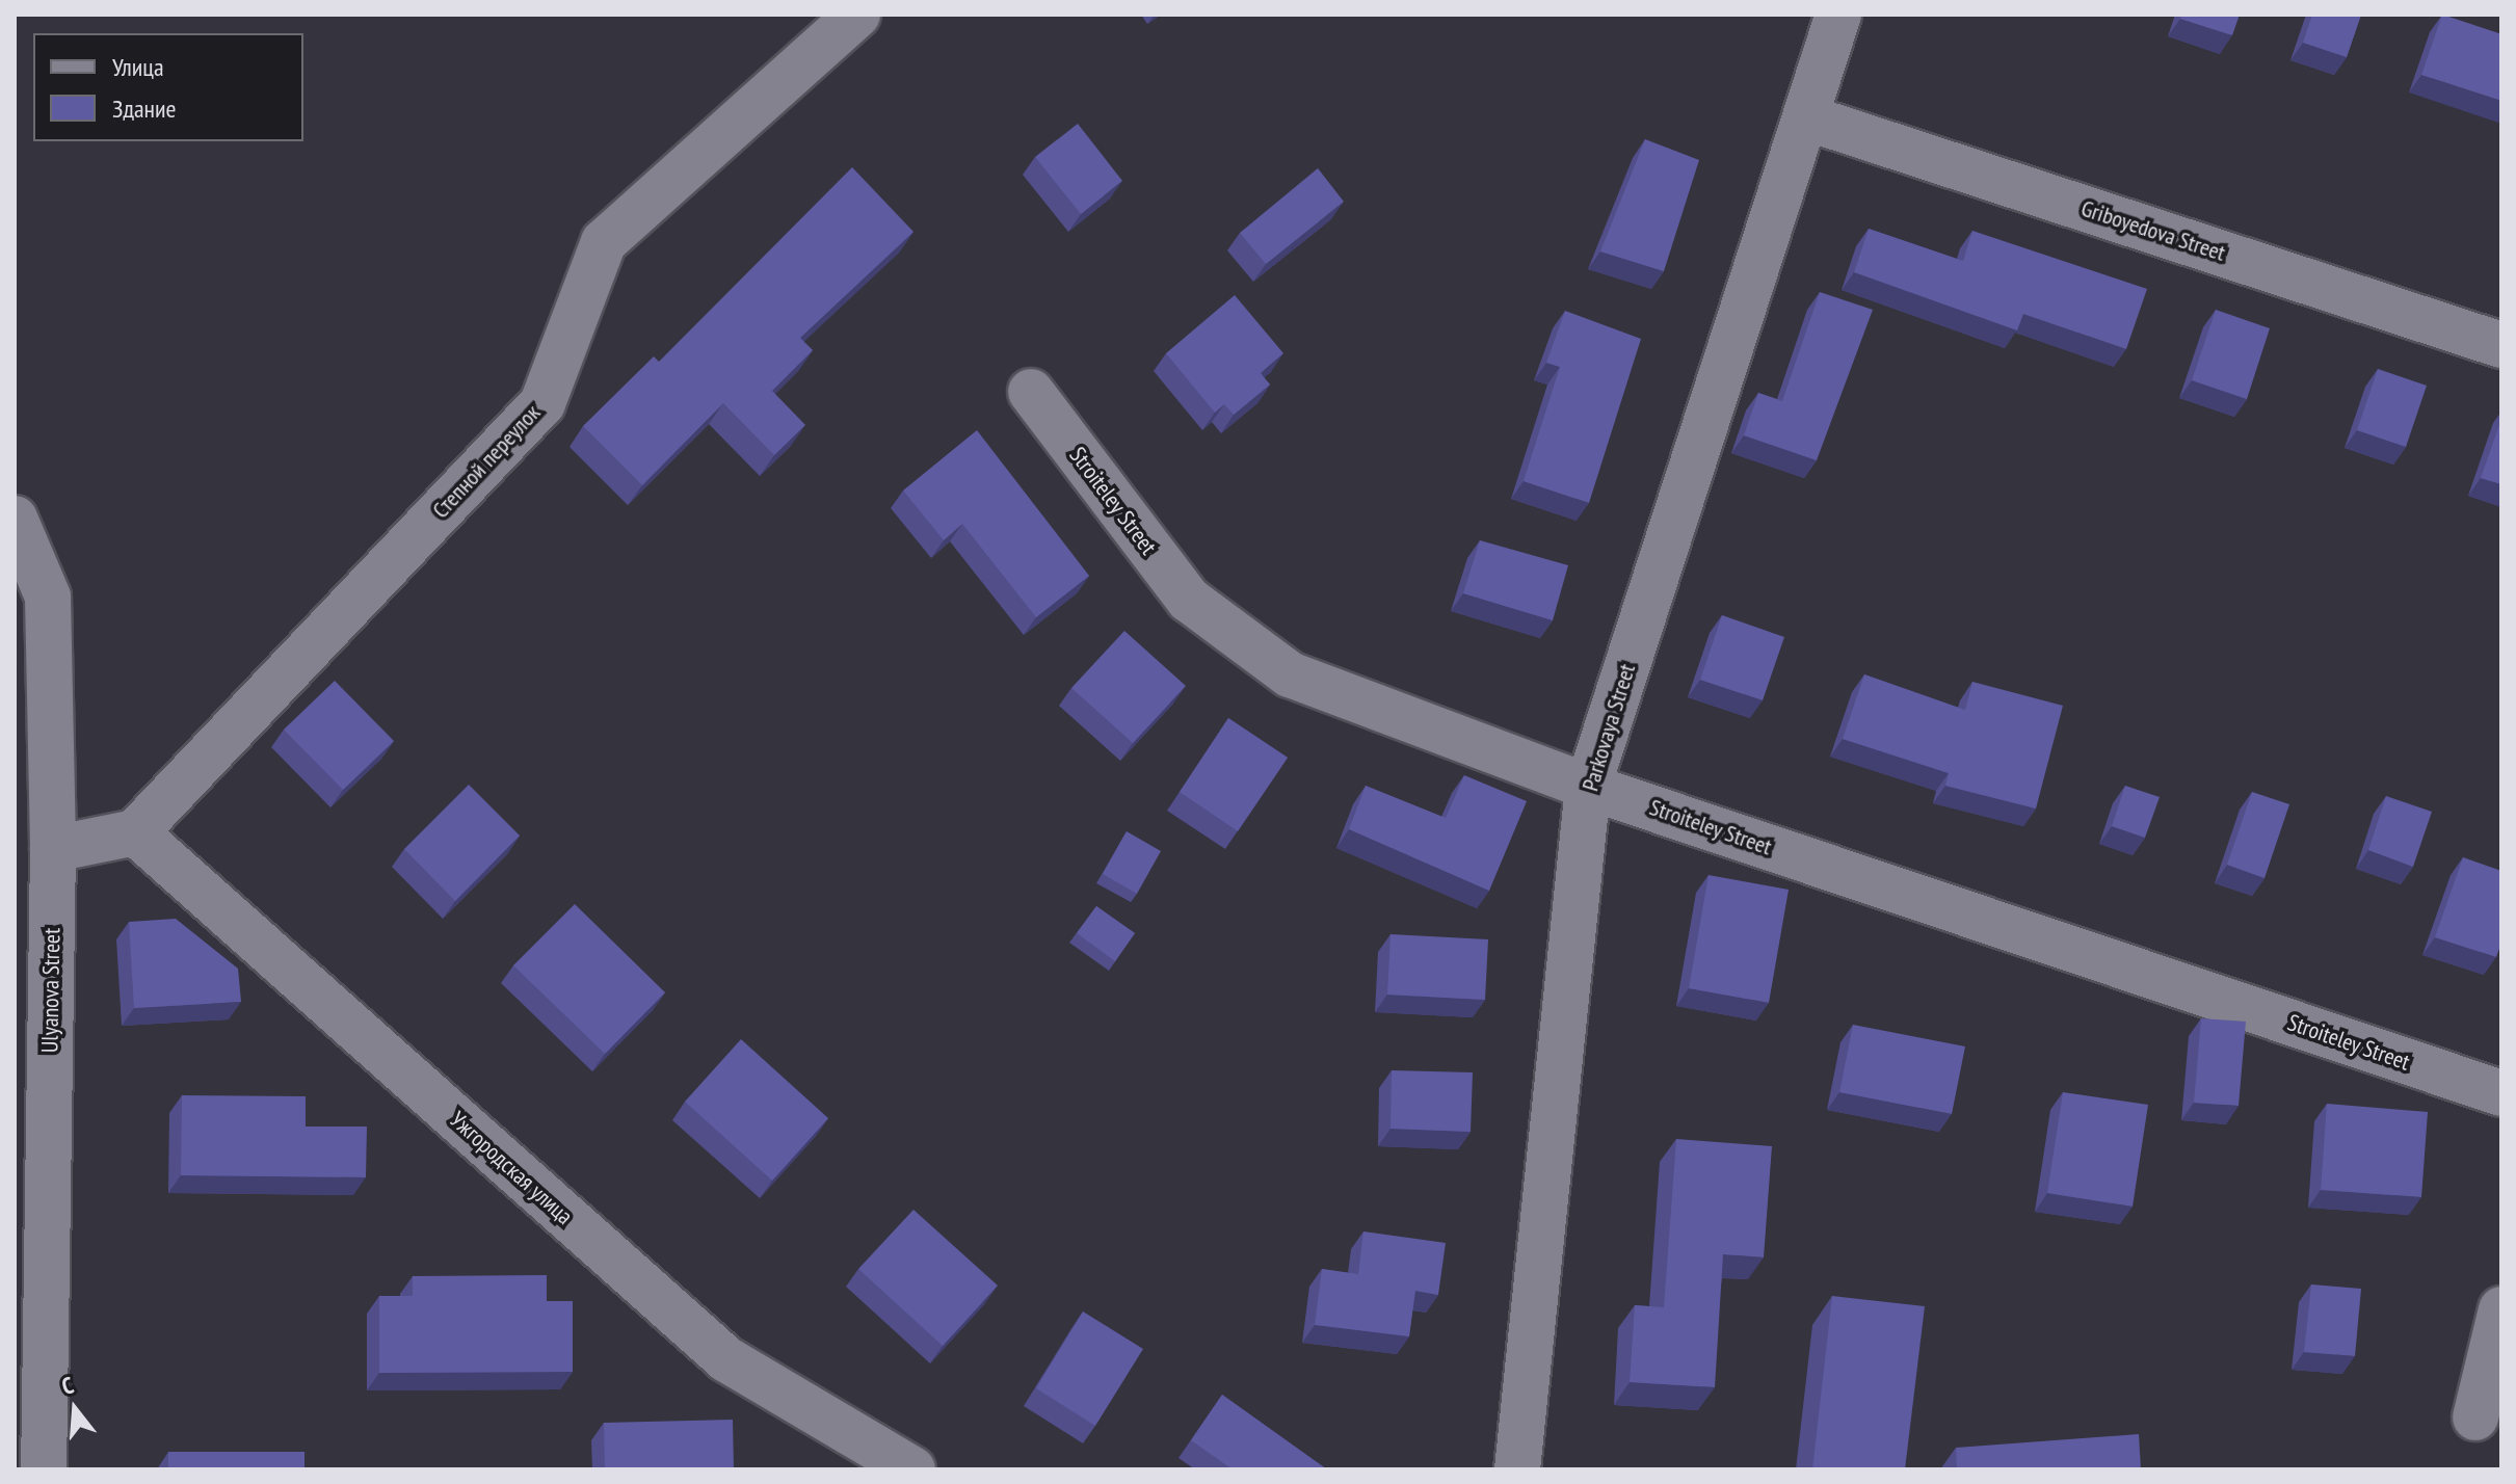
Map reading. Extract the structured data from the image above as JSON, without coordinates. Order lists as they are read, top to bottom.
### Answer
{
  "streets": {
    "street": [
      "Griboyedova Street",
      "Степной переулок",
      "Stroiteley Street",
      "Parkovaya Street",
      "Ulyanova Street",
      "Ужгородская улица"
    ]
  },
  "crossings": [
    ["Griboyedova Street", "Parkovaya Street"],
    ["Степной переулок", "Ужгородская улица"],
    ["Stroiteley Street", "Parkovaya Street"]
  ],
  "legend": ["Улица", "Здание"],
  "north": "top"
}
